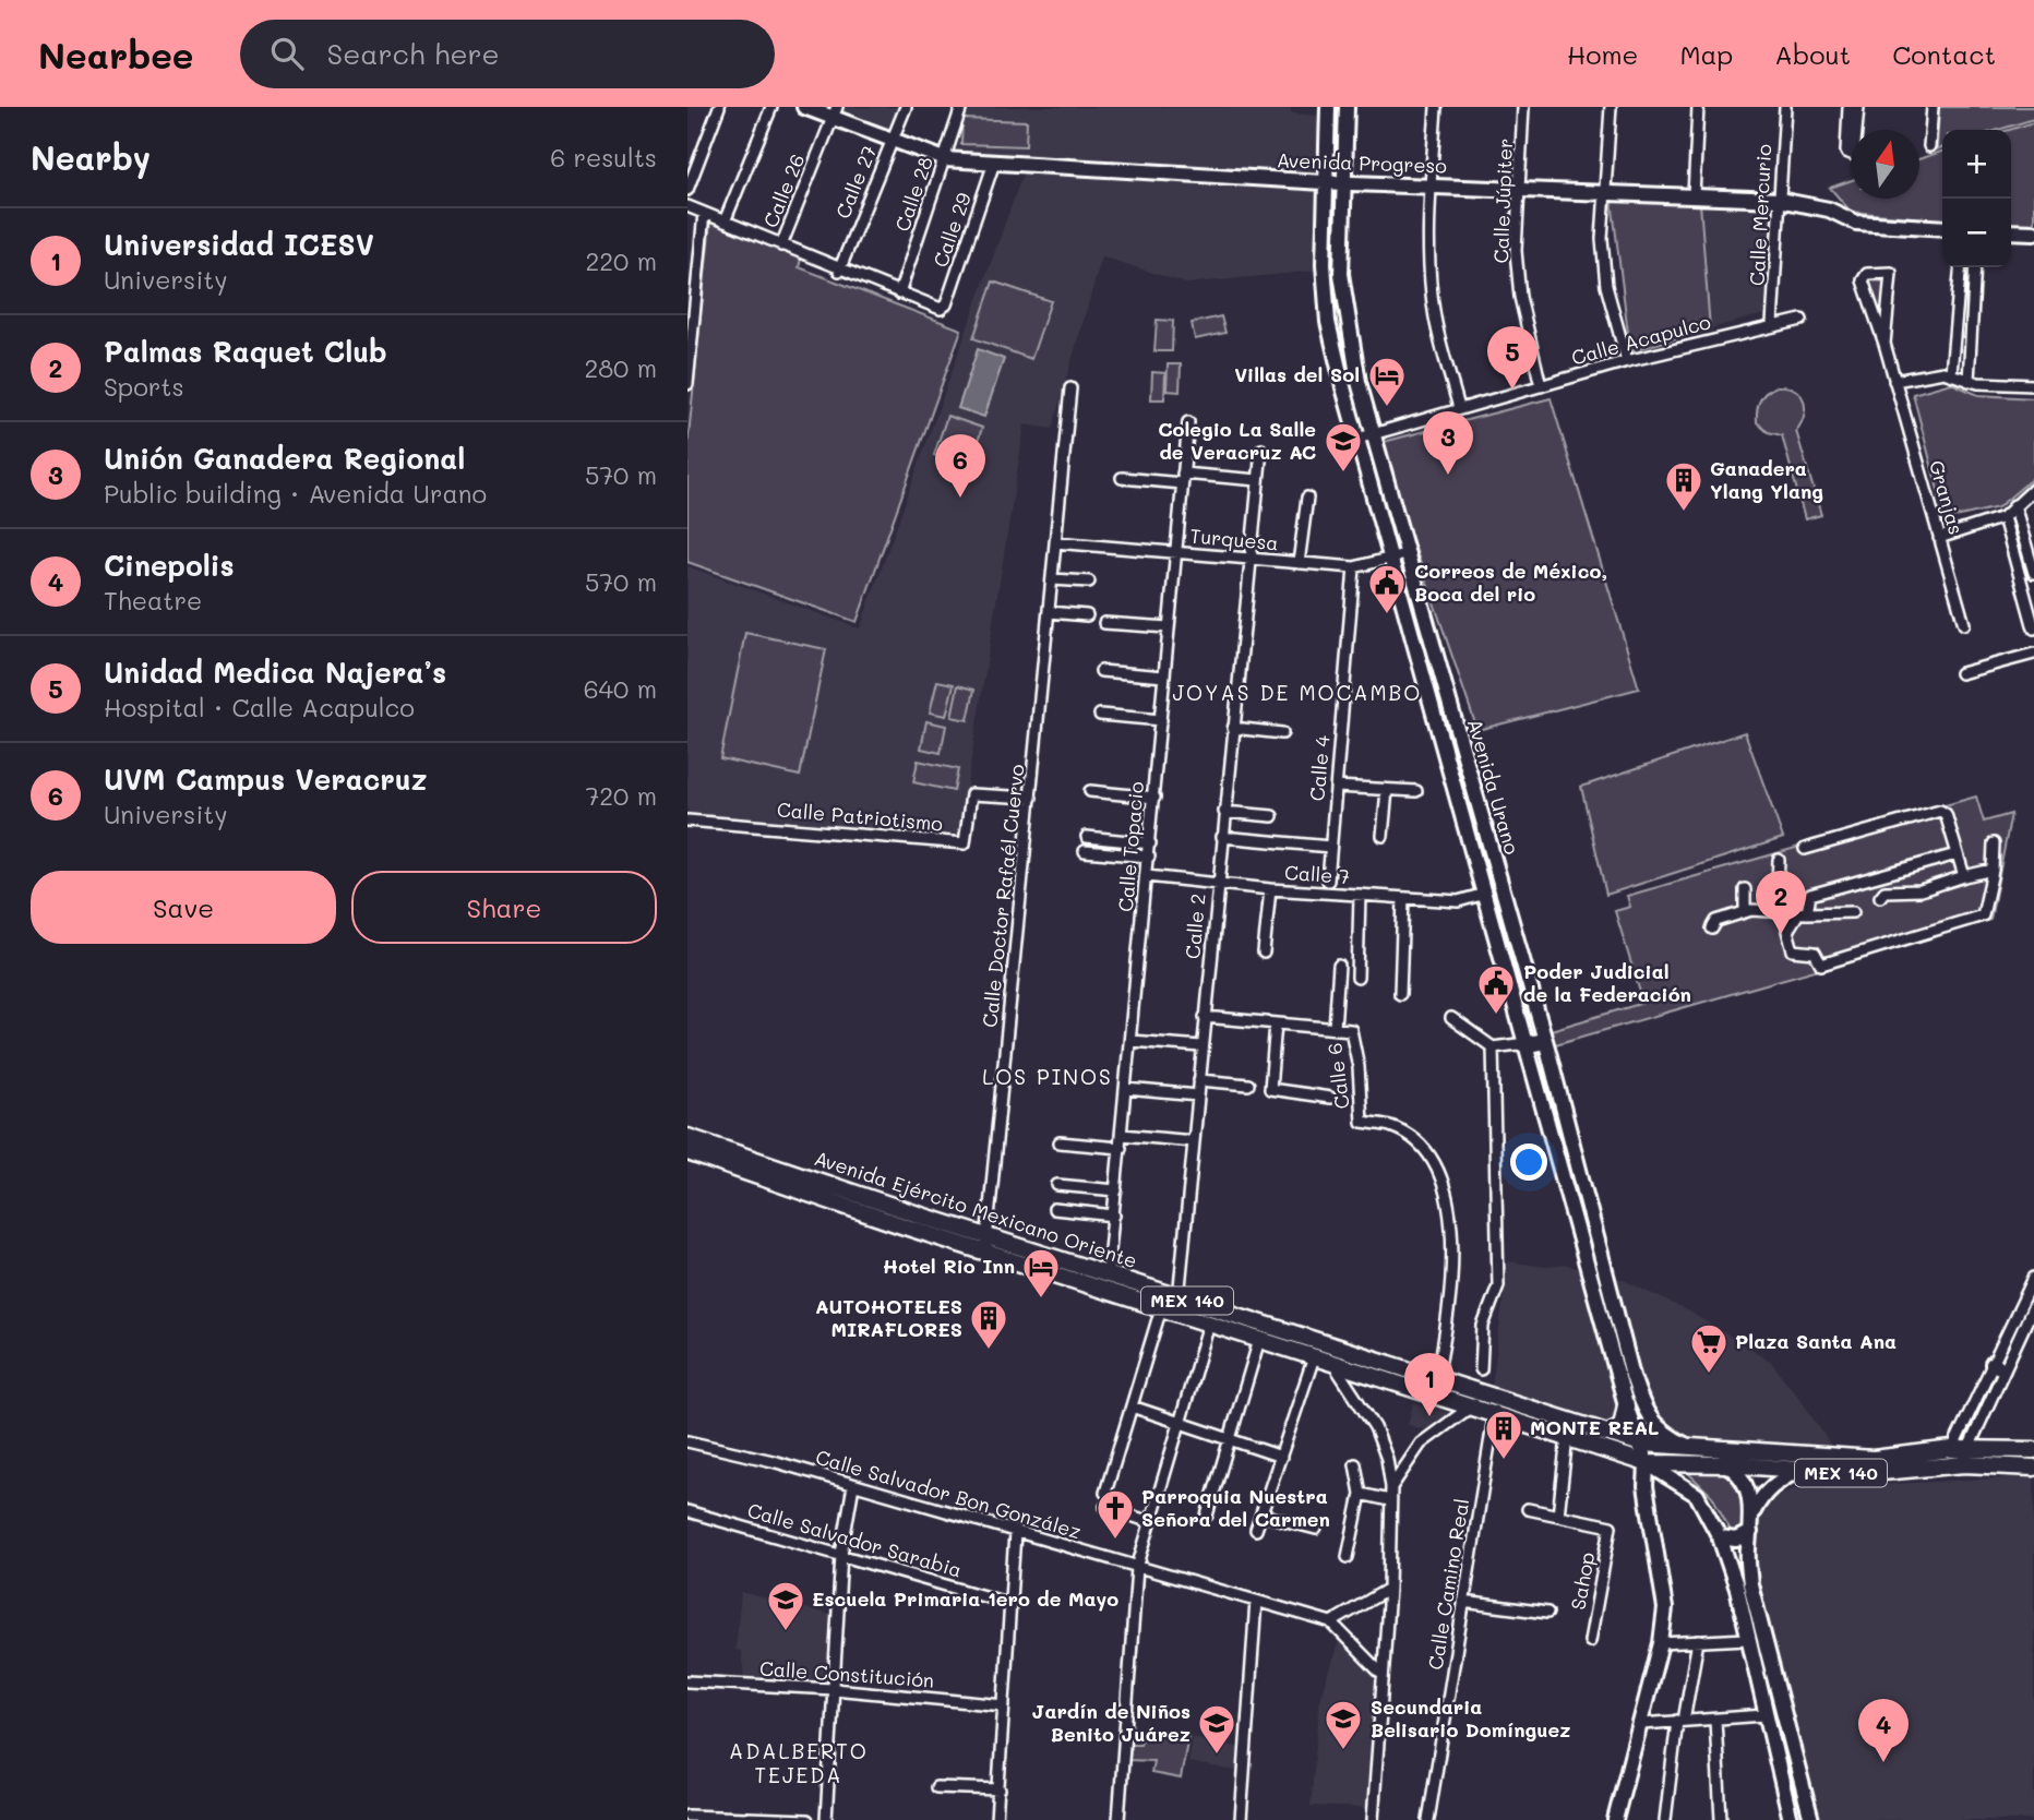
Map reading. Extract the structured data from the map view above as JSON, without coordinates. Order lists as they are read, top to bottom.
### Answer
{
  "streets": {
    "main road": [
      "Avenida Progreso",
      "Avenida Urano",
      "Avenida Ejército Mexicano Oriente",
      "MEX 140"
    ],
    "street": [
      "Calle 27",
      "Calle 26",
      "Calle 28",
      "Calle Júpiter",
      "Calle Mercurio",
      "Calle 29",
      "Calle Acapulco",
      "Granjas",
      "Turquesa",
      "Calle 4",
      "Calle Patriotismo",
      "Calle Topacio",
      "Calle 7",
      "Calle Doctor Rafaél Cuervo",
      "Calle 2",
      "Calle 6",
      "Calle Salvador Bon González",
      "Calle Salvador Sarabia",
      "Sahop",
      "Calle Camino Real",
      "Calle Constitución"
    ]
  },
  "crossings": [
    ["Avenida Progreso", "Calle 27"],
    ["Avenida Progreso", "Calle 26"],
    ["Avenida Progreso", "Calle 28"],
    ["Avenida Progreso", "Calle Júpiter"],
    ["Avenida Progreso", "Calle Mercurio"],
    ["Avenida Progreso", "Calle 29"],
    ["Avenida Progreso", "Avenida Urano"],
    ["Calle 28", "Calle 29"],
    ["Calle Júpiter", "Calle Acapulco"],
    ["Calle Mercurio", "Calle Acapulco"],
    ["Calle Acapulco", "Avenida Urano"],
    ["Turquesa", "Calle 4"],
    ["Turquesa", "Avenida Urano"],
    ["Turquesa", "Calle Topacio"],
    ["Turquesa", "Calle Doctor Rafaél Cuervo"],
    ["Turquesa", "Calle 2"],
    ["Avenida Urano", "Calle 7"],
    ["Avenida Urano", "Avenida Ejército Mexicano Oriente"],
    ["Avenida Urano", "MEX 140"],
    ["Calle Patriotismo", "Calle Doctor Rafaél Cuervo"],
    ["Calle Topacio", "Calle 7"],
    ["Calle Topacio", "Avenida Ejército Mexicano Oriente"],
    ["Calle 7", "Calle 2"],
    ["Calle Doctor Rafaél Cuervo", "Avenida Ejército Mexicano Oriente"],
    ["Calle 2", "Calle 6"],
    ["Calle 2", "Avenida Ejército Mexicano Oriente"],
    ["Calle 6", "Avenida Ejército Mexicano Oriente"],
    ["Avenida Ejército Mexicano Oriente", "MEX 140"],
    ["Avenida Ejército Mexicano Oriente", "Calle Camino Real"]
  ],
  "districts": ["JOYAS DE MOCAMBO", "LOS PINOS", "ADALBERTO TEJEDA"],
  "places": {
    "hotel": ["Villas del Sol", "Hotel Rio Inn"],
    "school or university": [
      "Colegio La Salle de Veracruz AC",
      "Escuela Primaria 1ero de Mayo",
      "Secundaria Belisario Domínguez",
      "Jardín de Niños Benito Juárez"
    ],
    "building": ["Ganadera Ylang Ylang", "AUTOHOTELES MIRAFLORES", "MONTE REAL"],
    "public building": ["Correos de México, Boca del rio", "Poder Judicial de la Federación"],
    "supermarket": ["Plaza Santa Ana"],
    "church": ["Parroquia Nuestra Señora del Carmen"]
  },
  "north": "top",
  "page": {
    "header": "Nearbee",
    "search": "Search here",
    "nav": [
      "Home",
      "Map",
      "About",
      "Contact"
    ],
    "heading": ["Nearby", "6 results"],
    "map_buttons": ["+", "−"],
    "list": [
      {
        "mark": "1",
        "name": "Universidad ICESV",
        "note": "University",
        "value": "220 m"
      },
      {
        "mark": "2",
        "name": "Palmas Raquet Club",
        "note": "Sports",
        "value": "280 m"
      },
      {
        "mark": "3",
        "name": "Unión Ganadera Regional",
        "note": "Public building · Avenida Urano",
        "value": "570 m"
      },
      {
        "mark": "4",
        "name": "Cinepolis",
        "note": "Theatre",
        "value": "570 m"
      },
      {
        "mark": "5",
        "name": "Unidad Medica Najera’s",
        "note": "Hospital · Calle Acapulco",
        "value": "640 m"
      },
      {
        "mark": "6",
        "name": "UVM Campus Veracruz",
        "note": "University",
        "value": "720 m"
      }
    ],
    "pins": [
      "5",
      "3",
      "6",
      "2",
      "1",
      "4"
    ],
    "buttons": ["Save", "Share"]
  }
}
